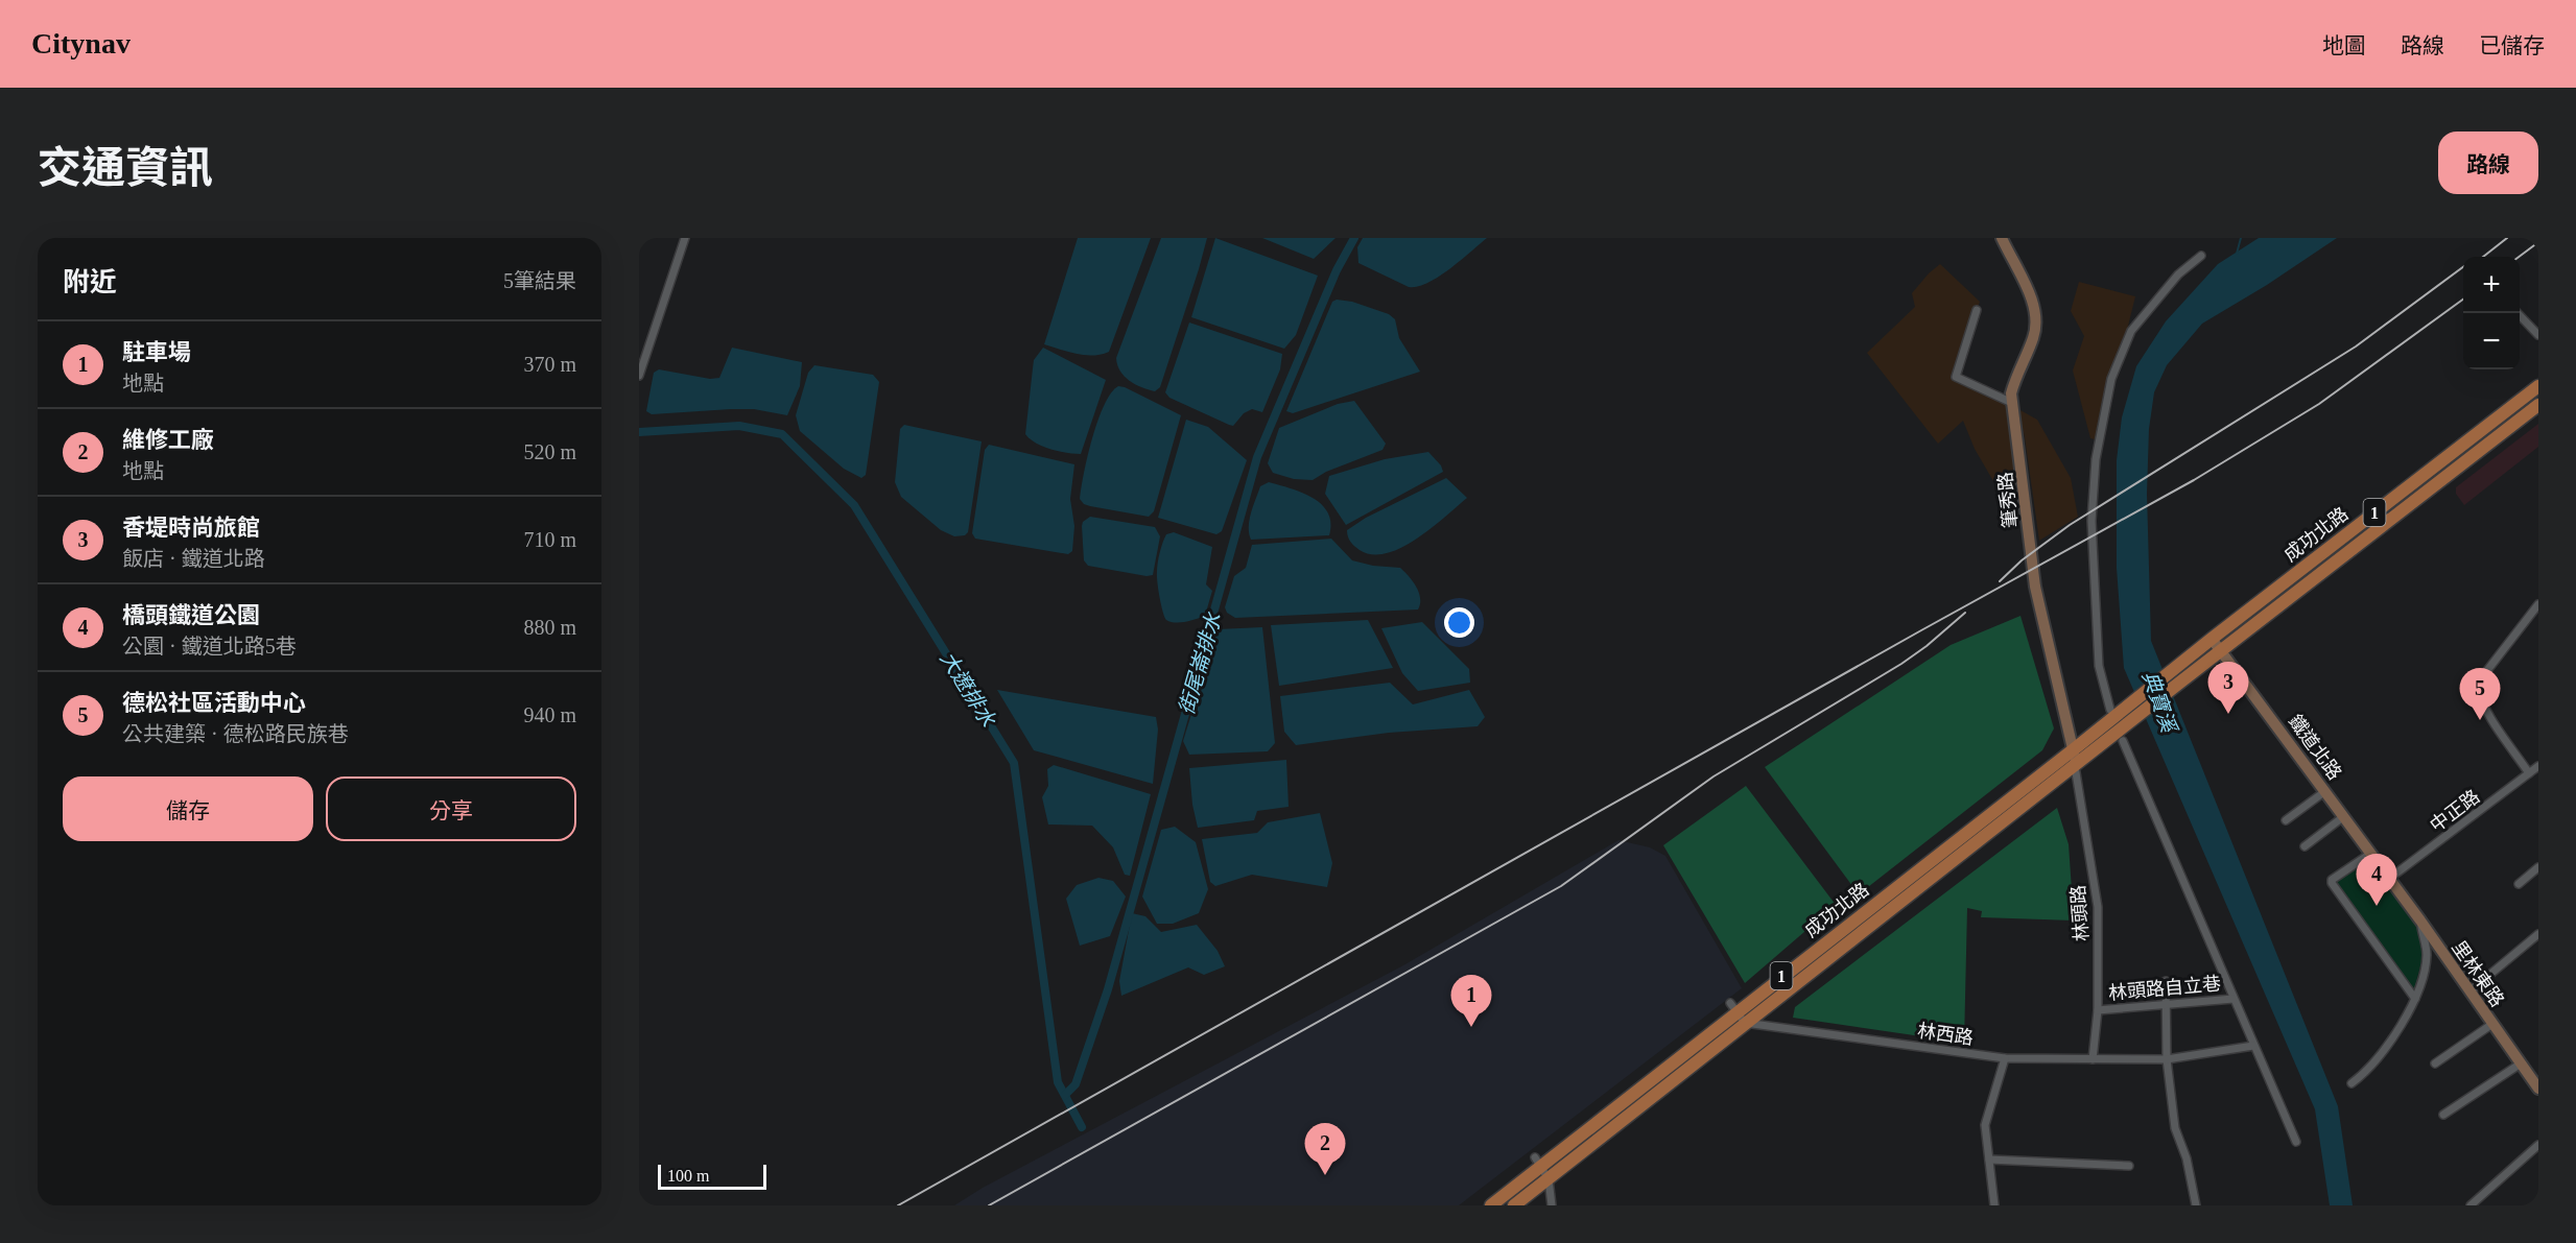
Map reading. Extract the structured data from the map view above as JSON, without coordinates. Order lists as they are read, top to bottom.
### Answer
{
  "streets": {
    "main road": ["1", "成功北路"],
    "street": [
      "筆秀路",
      "鐵道北路",
      "中正路",
      "林頭路",
      "里林東路",
      "林頭路自立巷",
      "林西路"
    ]
  },
  "crossings": [
    ["筆秀路", "成功北路"],
    ["筆秀路", "林頭路"],
    ["成功北路", "鐵道北路"],
    ["成功北路", "林頭路"],
    ["成功北路", "林西路"],
    ["鐵道北路", "中正路"],
    ["鐵道北路", "里林東路"],
    ["中正路", "里林東路"],
    ["林頭路", "林頭路自立巷"],
    ["林頭路", "林西路"]
  ],
  "water": ["街尾崙排水", "大遼排水", "典寶溪"],
  "scale_bar": "100 m",
  "page": {
    "header": "Citynav",
    "nav": ["地圖", "路線", "已儲存"],
    "title": "交通資訊",
    "buttons": [
      "路線",
      ["儲存", "分享"]
    ],
    "heading": ["附近", "5筆結果"],
    "map_buttons": ["+", "−"],
    "list": [
      {
        "mark": "1",
        "name": "駐車場",
        "note": "地點",
        "value": "370 m"
      },
      {
        "mark": "2",
        "name": "維修工廠",
        "note": "地點",
        "value": "520 m"
      },
      {
        "mark": "3",
        "name": "香堤時尚旅館",
        "note": "飯店 · 鐵道北路",
        "value": "710 m"
      },
      {
        "mark": "4",
        "name": "橋頭鐵道公園",
        "note": "公園 · 鐵道北路5巷",
        "value": "880 m"
      },
      {
        "mark": "5",
        "name": "德松社區活動中心",
        "note": "公共建築 · 德松路民族巷",
        "value": "940 m"
      }
    ],
    "pins": [
      "3",
      "5",
      "4",
      "1",
      "2"
    ],
    "scale": "100 m"
  }
}
